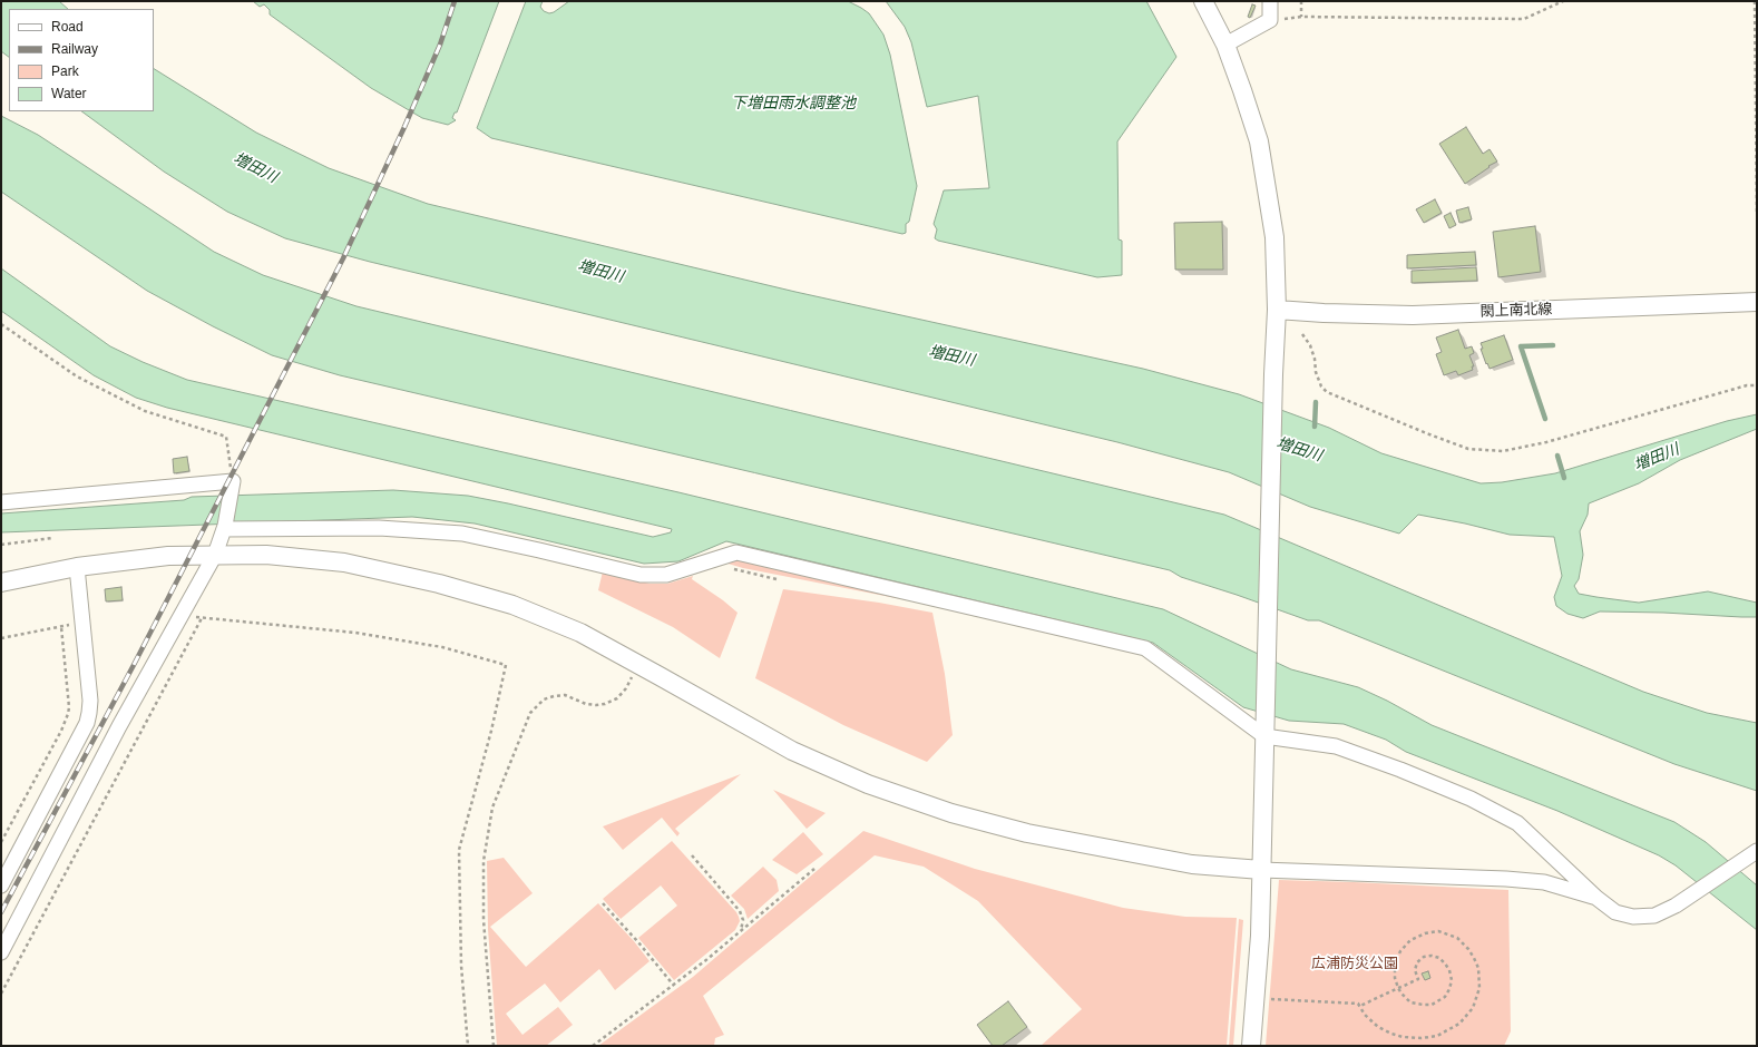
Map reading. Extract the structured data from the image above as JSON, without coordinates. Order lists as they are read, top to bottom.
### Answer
{
  "streets": {
    "street": ["閖上南北線"]
  },
  "water": ["下増田雨水調整池", "増田川"],
  "parks": ["広浦防災公園"],
  "legend": [
    "Road",
    "Railway",
    "Park",
    "Water"
  ]
}
